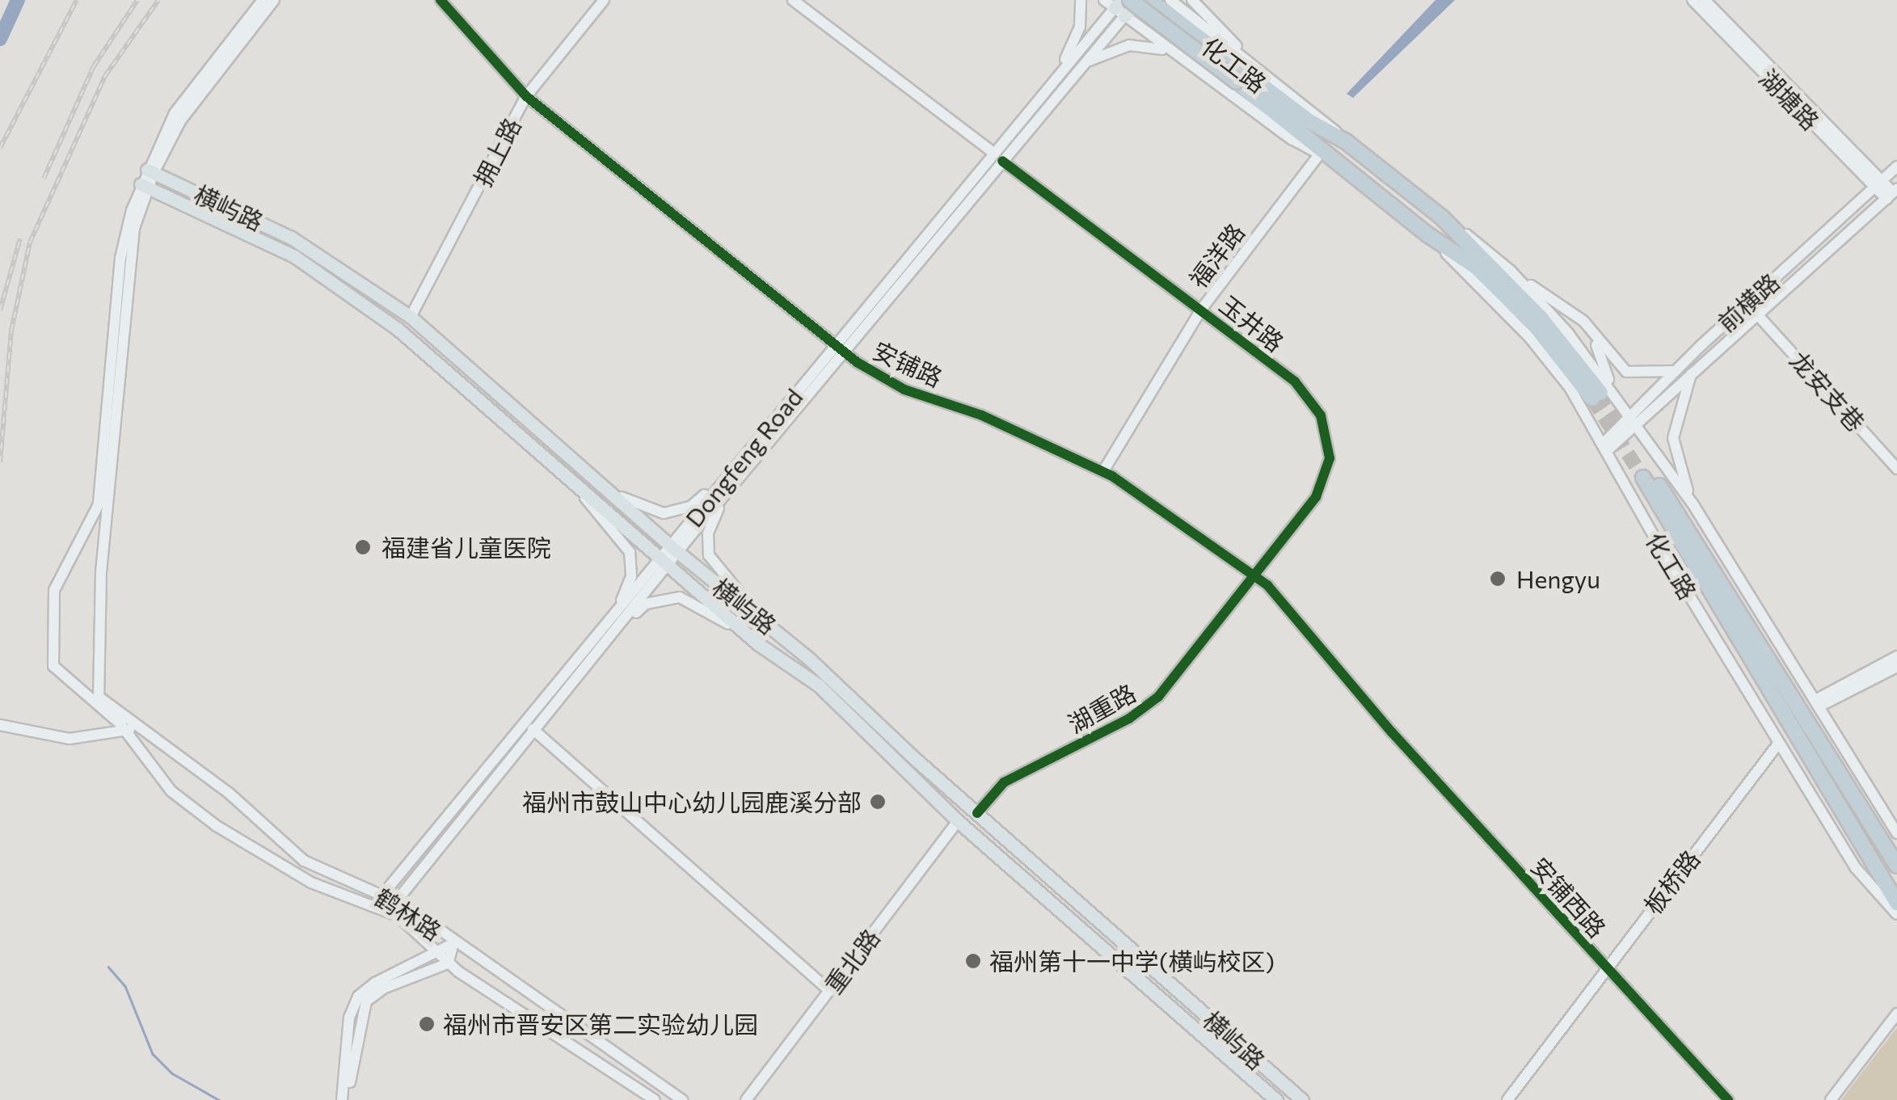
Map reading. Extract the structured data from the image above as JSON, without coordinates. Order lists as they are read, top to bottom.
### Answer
{
  "streets": {
    "highway": ["化工路"],
    "main road": [
      "湖塘路",
      "拥上路",
      "横屿路",
      "福洋路",
      "前横路",
      "玉井路",
      "安铺路",
      "龙安支巷",
      "Dongfeng Road",
      "湖重路",
      "板桥路",
      "安铺西路",
      "鹤林路",
      "重北路"
    ]
  },
  "crossings": [
    ["化工路", "福洋路"],
    ["化工路", "前横路"],
    ["化工路", "板桥路"],
    ["湖塘路", "前横路"],
    ["拥上路", "横屿路"],
    ["拥上路", "安铺路"],
    ["横屿路", "Dongfeng Road"],
    ["横屿路", "湖重路"],
    ["横屿路", "鹤林路"],
    ["横屿路", "重北路"],
    ["福洋路", "玉井路"],
    ["福洋路", "安铺路"],
    ["前横路", "龙安支巷"],
    ["玉井路", "安铺路"],
    ["玉井路", "Dongfeng Road"],
    ["玉井路", "湖重路"],
    ["安铺路", "Dongfeng Road"],
    ["安铺路", "湖重路"],
    ["安铺路", "安铺西路"],
    ["Dongfeng Road", "鹤林路"],
    ["板桥路", "安铺西路"]
  ],
  "places": [
    "福建省儿童医院",
    "Hengyu",
    "福州市鼓山中心幼儿园鹿溪分部",
    "福州第十一中学(横屿校区)",
    "福州市晋安区第二实验幼儿园"
  ]
}
